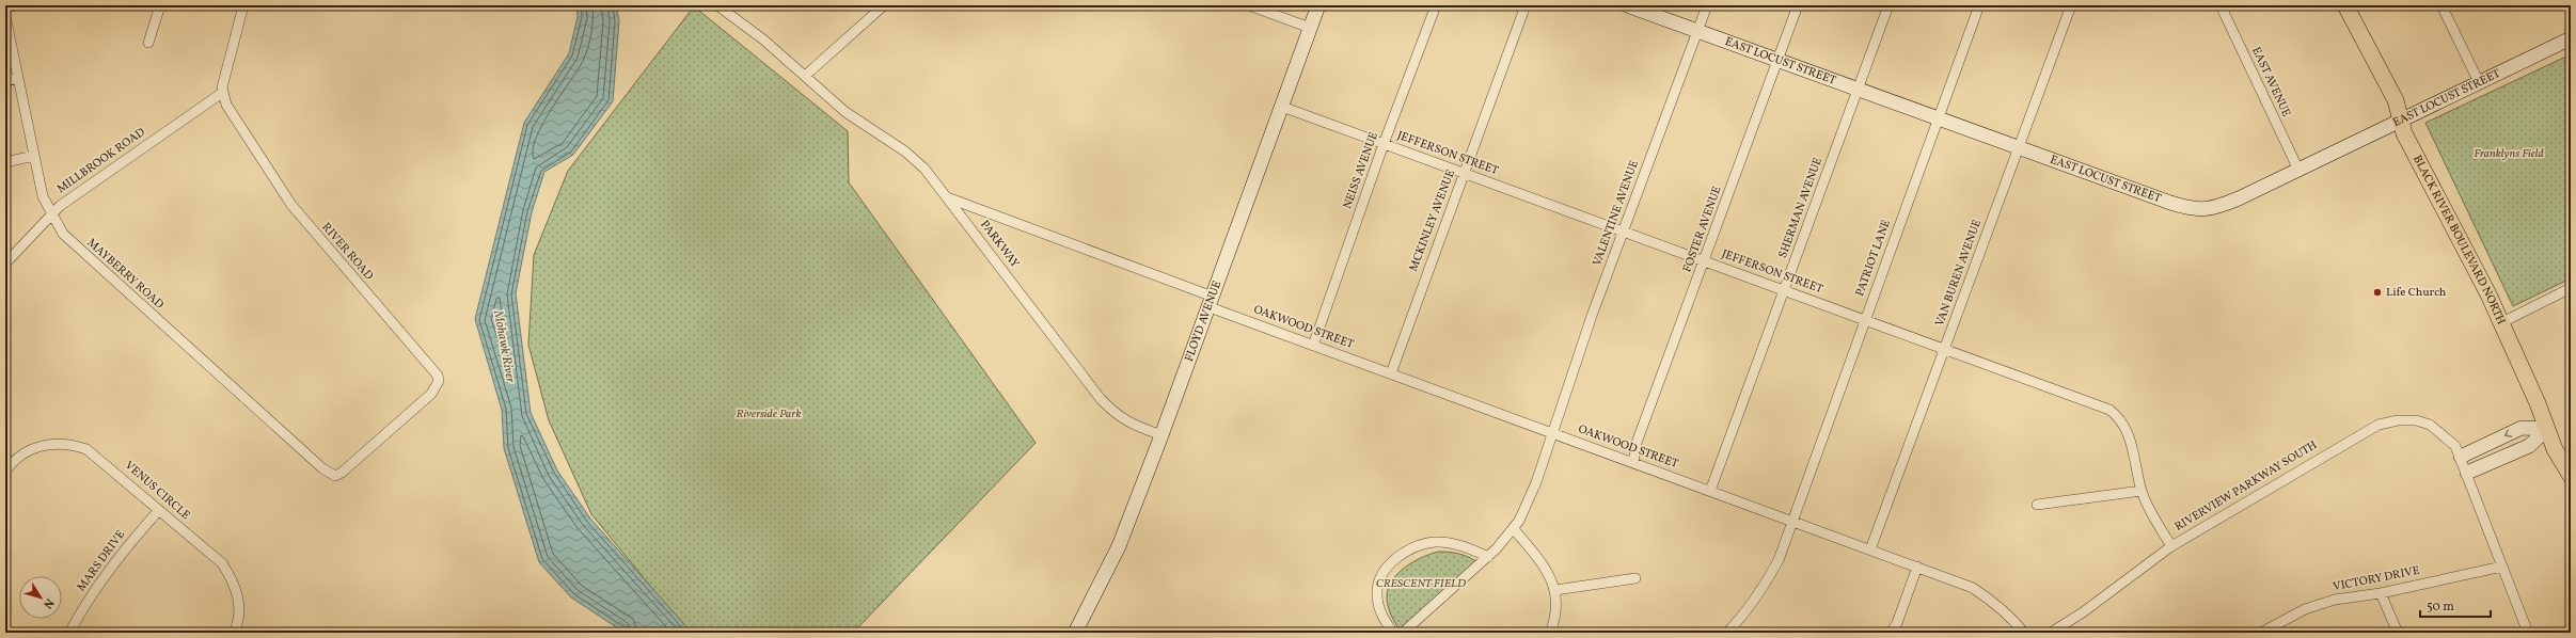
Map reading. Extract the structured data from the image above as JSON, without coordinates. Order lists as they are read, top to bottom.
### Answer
{
  "streets": {
    "main road": ["BLACK RIVER BOULEVARD NORTH"],
    "street": [
      "EAST LOCUST STREET",
      "EAST AVENUE",
      "JEFFERSON STREET",
      "MILLBROOK ROAD",
      "NEISS AVENUE",
      "SHERMAN AVENUE",
      "VALENTINE AVENUE",
      "MCKINLEY AVENUE",
      "FOSTER AVENUE",
      "PARKWAY",
      "RIVER ROAD",
      "PATRIOT LANE",
      "VAN BUREN AVENUE",
      "MAYBERRY ROAD",
      "FLOYD AVENUE",
      "OAKWOOD STREET",
      "RIVERVIEW PARKWAY SOUTH",
      "VENUS CIRCLE",
      "MARS DRIVE",
      "VICTORY DRIVE"
    ]
  },
  "crossings": [
    ["EAST LOCUST STREET", "EAST AVENUE"],
    ["EAST LOCUST STREET", "SHERMAN AVENUE"],
    ["EAST LOCUST STREET", "VALENTINE AVENUE"],
    ["EAST LOCUST STREET", "FOSTER AVENUE"],
    ["EAST LOCUST STREET", "BLACK RIVER BOULEVARD NORTH"],
    ["EAST LOCUST STREET", "PATRIOT LANE"],
    ["EAST LOCUST STREET", "VAN BUREN AVENUE"],
    ["JEFFERSON STREET", "NEISS AVENUE"],
    ["JEFFERSON STREET", "SHERMAN AVENUE"],
    ["JEFFERSON STREET", "VALENTINE AVENUE"],
    ["JEFFERSON STREET", "MCKINLEY AVENUE"],
    ["JEFFERSON STREET", "FOSTER AVENUE"],
    ["JEFFERSON STREET", "PATRIOT LANE"],
    ["JEFFERSON STREET", "VAN BUREN AVENUE"],
    ["JEFFERSON STREET", "FLOYD AVENUE"],
    ["JEFFERSON STREET", "RIVERVIEW PARKWAY SOUTH"],
    ["MILLBROOK ROAD", "RIVER ROAD"],
    ["MILLBROOK ROAD", "MAYBERRY ROAD"],
    ["NEISS AVENUE", "OAKWOOD STREET"],
    ["SHERMAN AVENUE", "OAKWOOD STREET"],
    ["VALENTINE AVENUE", "OAKWOOD STREET"],
    ["MCKINLEY AVENUE", "OAKWOOD STREET"],
    ["FOSTER AVENUE", "OAKWOOD STREET"],
    ["PARKWAY", "FLOYD AVENUE"],
    ["PARKWAY", "OAKWOOD STREET"],
    ["RIVER ROAD", "MAYBERRY ROAD"],
    ["PATRIOT LANE", "OAKWOOD STREET"],
    ["VAN BUREN AVENUE", "OAKWOOD STREET"],
    ["FLOYD AVENUE", "OAKWOOD STREET"],
    ["RIVERVIEW PARKWAY SOUTH", "VICTORY DRIVE"],
    ["VENUS CIRCLE", "MARS DRIVE"]
  ],
  "water": ["Mohawk River"],
  "parks": ["Franklyns Field", "Riverside Park", "CRESCENT FIELD"],
  "places": ["Life Church"],
  "scale_bar": "50 m",
  "north": "bottom right"
}
